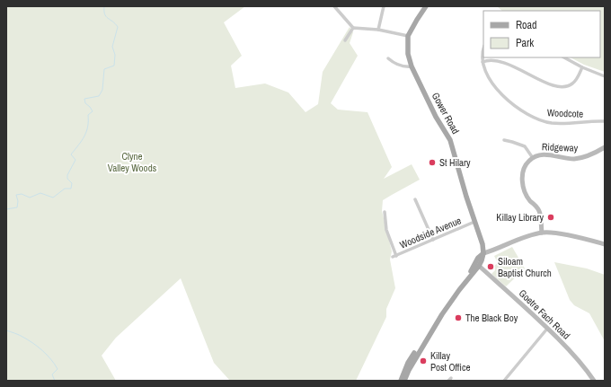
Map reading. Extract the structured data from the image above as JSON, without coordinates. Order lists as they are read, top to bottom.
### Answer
{
  "streets": {
    "main road": ["Gower Road"],
    "street": [
      "Woodcote",
      "Ridgeway",
      "Woodside Avenue",
      "Goetre Fach Road"
    ]
  },
  "crossings": [
    ["Gower Road", "Woodside Avenue"]
  ],
  "parks": ["Clyne Valley Woods"],
  "places": [
    "St Hilary",
    "Killay Library",
    "Siloam Baptist Church",
    "The Black Boy",
    "Killay Post Office"
  ],
  "legend": ["Road", "Park"]
}
